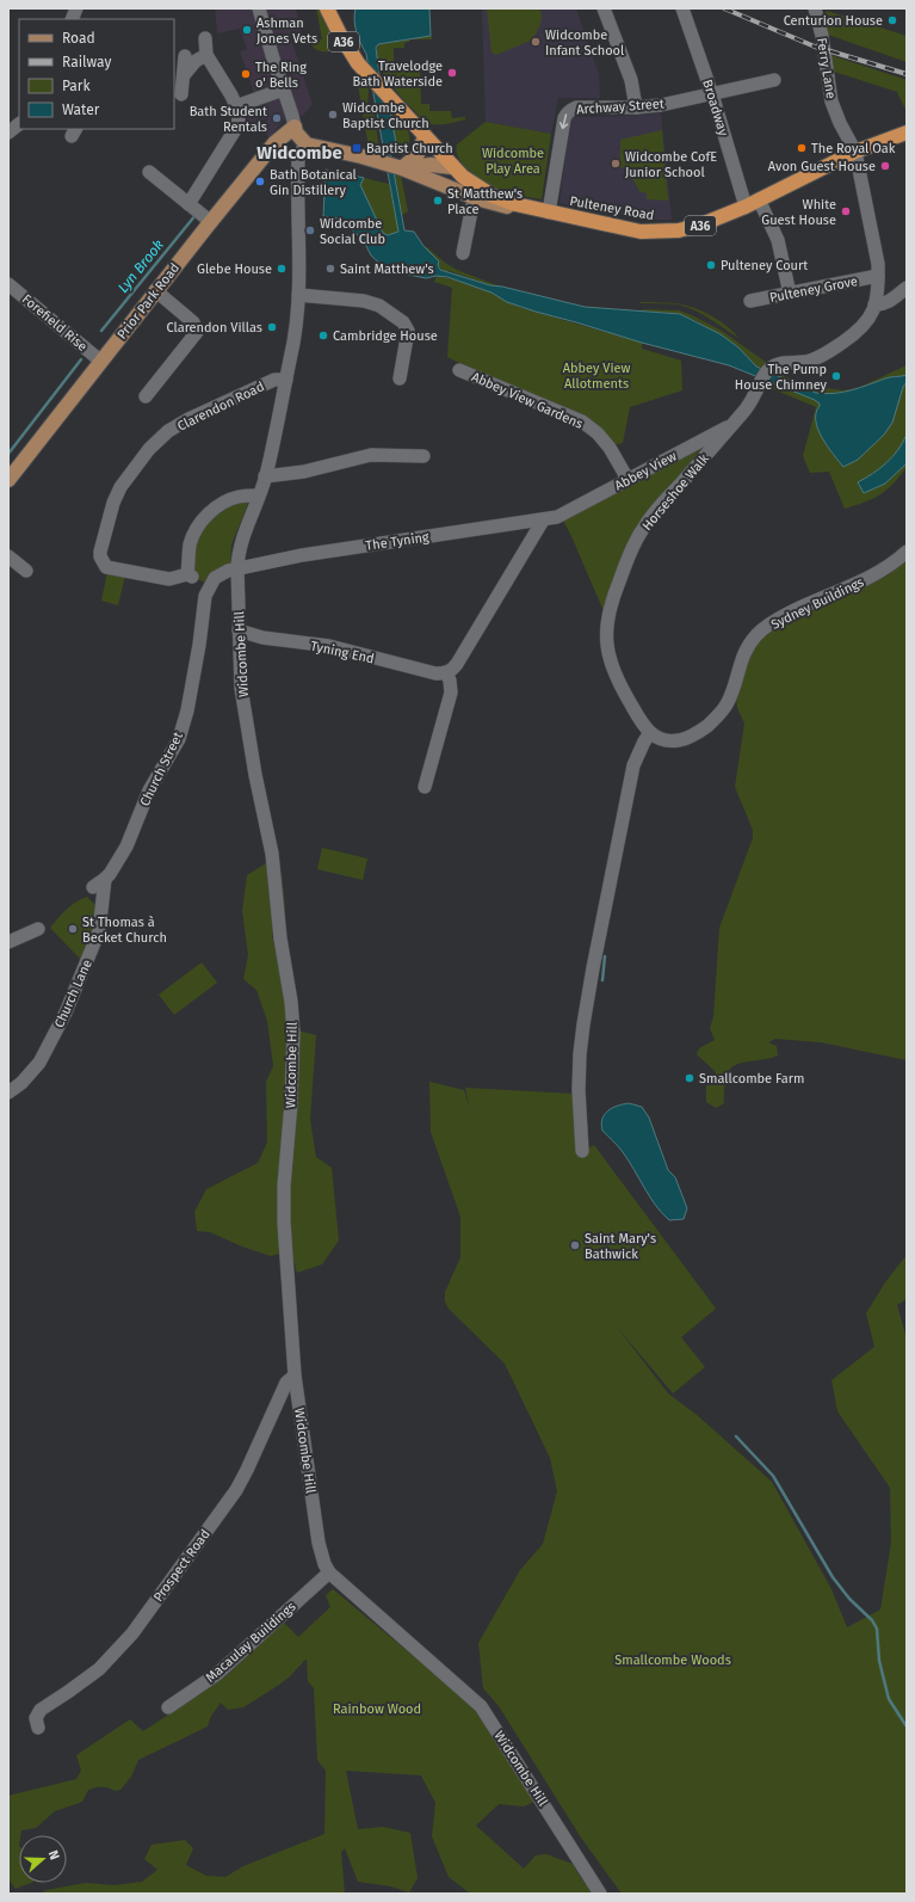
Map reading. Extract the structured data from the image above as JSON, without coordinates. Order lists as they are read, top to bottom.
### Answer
{
  "streets": {
    "highway": ["A36", "Pulteney Road"],
    "main road": ["Prior Park Road"],
    "street": [
      "Ferry Lane",
      "Archway Street",
      "Broadway",
      "Pulteney Grove",
      "Forefield Rise",
      "Abbey View Gardens",
      "Clarendon Road",
      "Abbey View",
      "Horseshoe Walk",
      "The Tyning",
      "Sydney Buildings",
      "Tyning End",
      "Widcombe Hill",
      "Church Street",
      "Church Lane",
      "Prospect Road",
      "Macaulay Buildings"
    ]
  },
  "crossings": [
    ["A36", "Pulteney Road"],
    ["Ferry Lane", "Pulteney Road"],
    ["Ferry Lane", "Pulteney Grove"],
    ["Ferry Lane", "Horseshoe Walk"],
    ["Archway Street", "Broadway"],
    ["Archway Street", "Pulteney Road"],
    ["Broadway", "Pulteney Road"],
    ["Pulteney Road", "Widcombe Hill"],
    ["Prior Park Road", "Forefield Rise"],
    ["Abbey View Gardens", "Abbey View"],
    ["Clarendon Road", "Widcombe Hill"],
    ["Abbey View", "Horseshoe Walk"],
    ["Abbey View", "The Tyning"],
    ["Horseshoe Walk", "Sydney Buildings"],
    ["The Tyning", "Widcombe Hill"],
    ["The Tyning", "Church Street"],
    ["Tyning End", "Widcombe Hill"],
    ["Widcombe Hill", "Church Street"],
    ["Widcombe Hill", "Prospect Road"],
    ["Widcombe Hill", "Macaulay Buildings"],
    ["Church Street", "Church Lane"]
  ],
  "districts": ["Widcombe"],
  "water": ["Lyn Brook"],
  "parks": [
    "Widcombe Play Area",
    "Abbey View Allotments",
    "Smallcombe Woods",
    "Rainbow Wood"
  ],
  "places": {
    "other": [
      "Centurion House",
      "Ashman Jones Vets",
      "Widcombe Infant School",
      "Travelodge Bath Waterside",
      "The Ring o' Bells",
      "Widcombe Baptist Church",
      "Bath Student Rentals",
      "The Royal Oak",
      "Widcombe CofE Junior School",
      "Avon Guest House",
      "Bath Botanical Gin Distillery",
      "St Matthew's Place",
      "White Guest House",
      "Widcombe Social Club",
      "Pulteney Court",
      "Glebe House",
      "Saint Matthew's",
      "Clarendon Villas",
      "Cambridge House",
      "The Pump House Chimney",
      "St Thomas à Becket Church",
      "Smallcombe Farm",
      "Saint Mary's Bathwick"
    ],
    "transit": ["Baptist Church"]
  },
  "legend": [
    "Road",
    "Railway",
    "Park",
    "Water"
  ],
  "north": "right"
}
